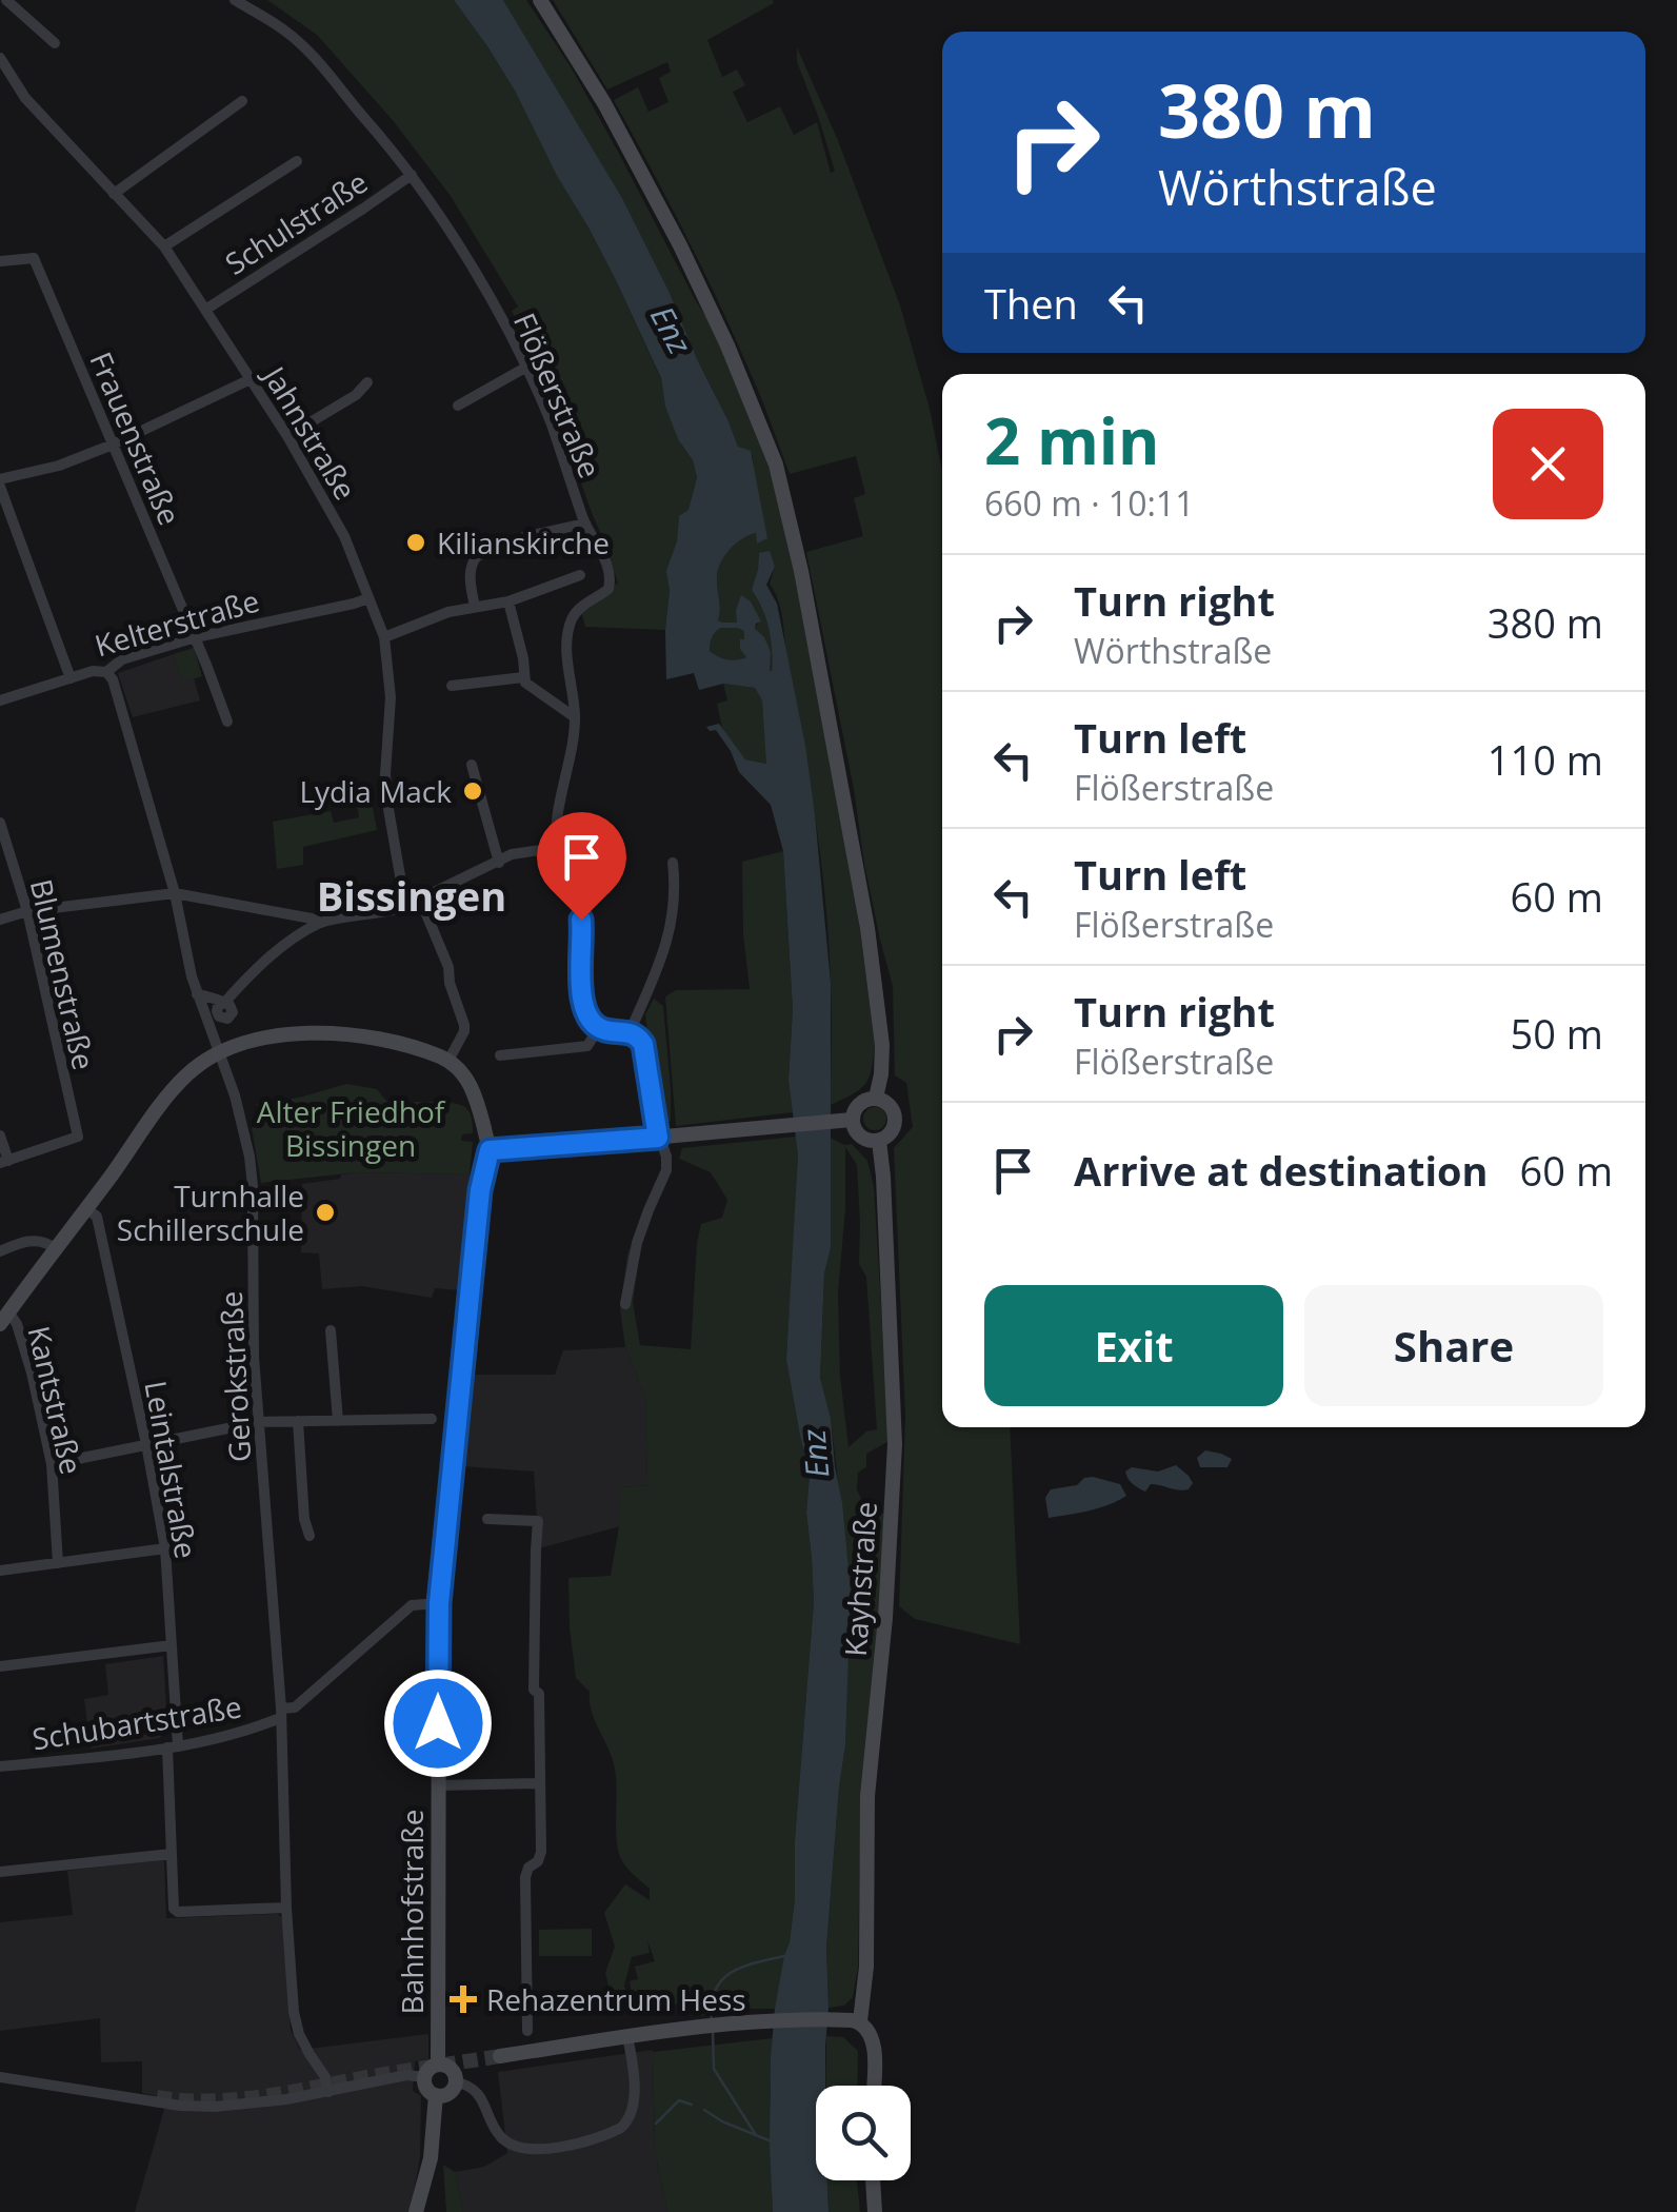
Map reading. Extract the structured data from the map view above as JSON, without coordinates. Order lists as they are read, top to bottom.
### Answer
{
  "streets": {
    "main road": ["Kayhstraße", "Bahnhofstraße"],
    "street": [
      "Schulstraße",
      "Flößerstraße",
      "Jahnstraße",
      "Frauenstraße",
      "Kelterstraße",
      "Blumenstraße",
      "Gerokstraße",
      "Kantstraße",
      "Leintalstraße",
      "Schubartstraße"
    ]
  },
  "crossings": [
    ["Schulstraße", "Flößerstraße"],
    ["Schulstraße", "Jahnstraße"],
    ["Jahnstraße", "Kelterstraße"],
    ["Frauenstraße", "Kelterstraße"],
    ["Kelterstraße", "Gerokstraße"],
    ["Gerokstraße", "Leintalstraße"],
    ["Gerokstraße", "Schubartstraße"],
    ["Leintalstraße", "Schubartstraße"],
    ["Schubartstraße", "Bahnhofstraße"]
  ],
  "districts": ["Bissingen"],
  "water": ["Enz"],
  "parks": ["Alter Friedhof Bissingen"],
  "places": {
    "other": ["Kilianskirche", "Lydia Mack", "Turnhalle Schillerschule"],
    "health": ["Rehazentrum Hess"]
  },
  "page": {
    "turn": ["380 m", "Wörthstraße"],
    "then": "Then",
    "heading": ["2 min", "660 m · 10:11"],
    "list": [
      {
        "name": "Turn right",
        "note": "Wörthstraße",
        "value": "380 m"
      },
      {
        "name": "Turn left",
        "note": "Flößerstraße",
        "value": "110 m"
      },
      {
        "name": "Turn left",
        "note": "Flößerstraße",
        "value": "60 m"
      },
      {
        "name": "Turn right",
        "note": "Flößerstraße",
        "value": "50 m"
      },
      {
        "name": "Arrive at destination",
        "value": "60 m"
      }
    ],
    "buttons": ["Exit", "Share"]
  }
}
